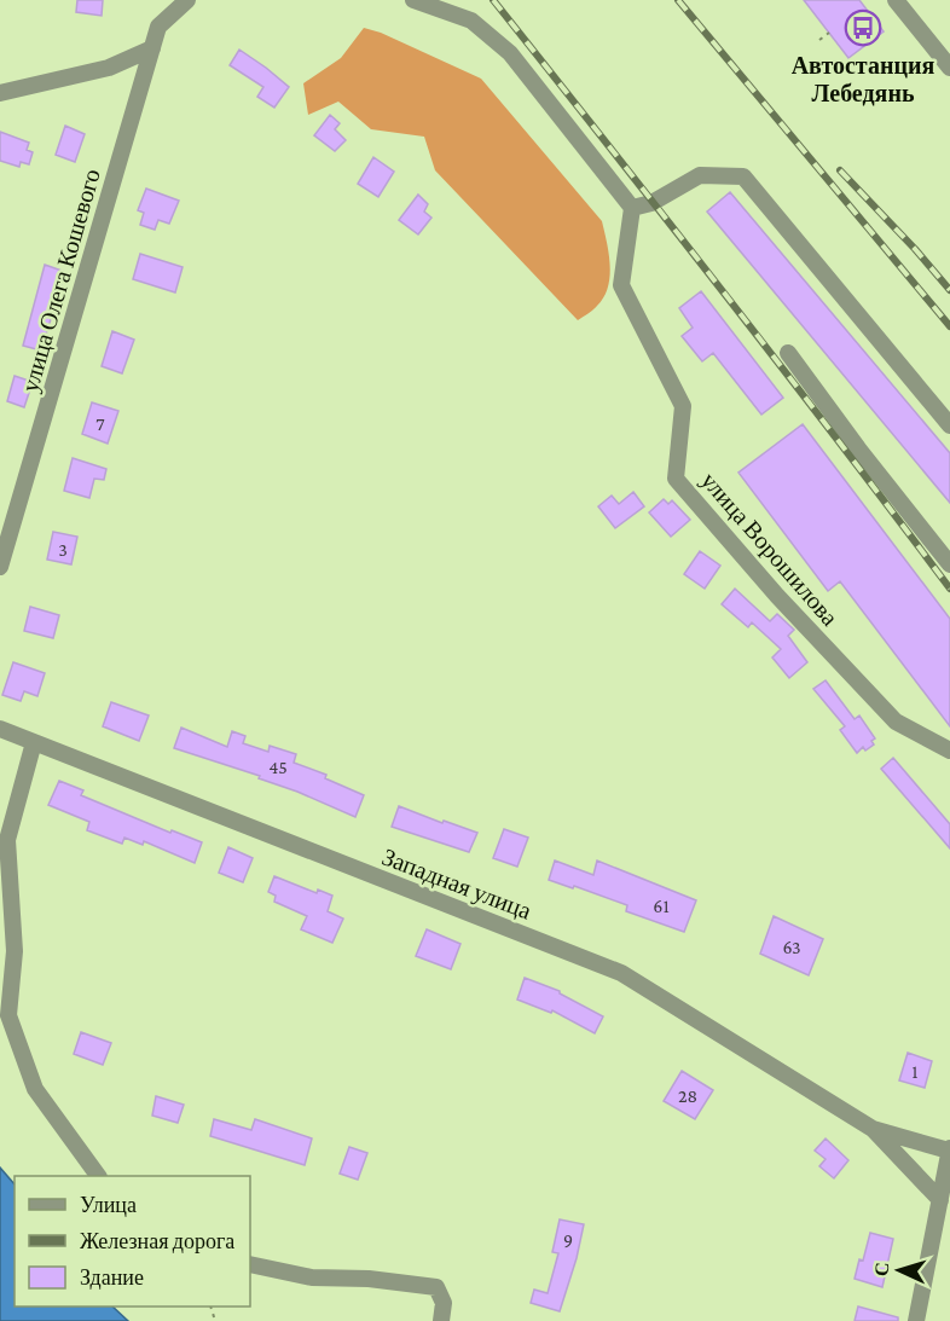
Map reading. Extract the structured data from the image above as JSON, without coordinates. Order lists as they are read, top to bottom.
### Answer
{
  "streets": {
    "street": ["улица Олега Кошевого", "улица Ворошилова", "Западная улица"]
  },
  "places": {
    "bus stop": ["Автостанция Лебедянь"]
  },
  "house_numbers": [
    "7",
    "3",
    "45",
    "61",
    "63",
    "1",
    "28",
    "9"
  ],
  "legend": ["Улица", "Железная дорога", "Здание"],
  "north": "left"
}
